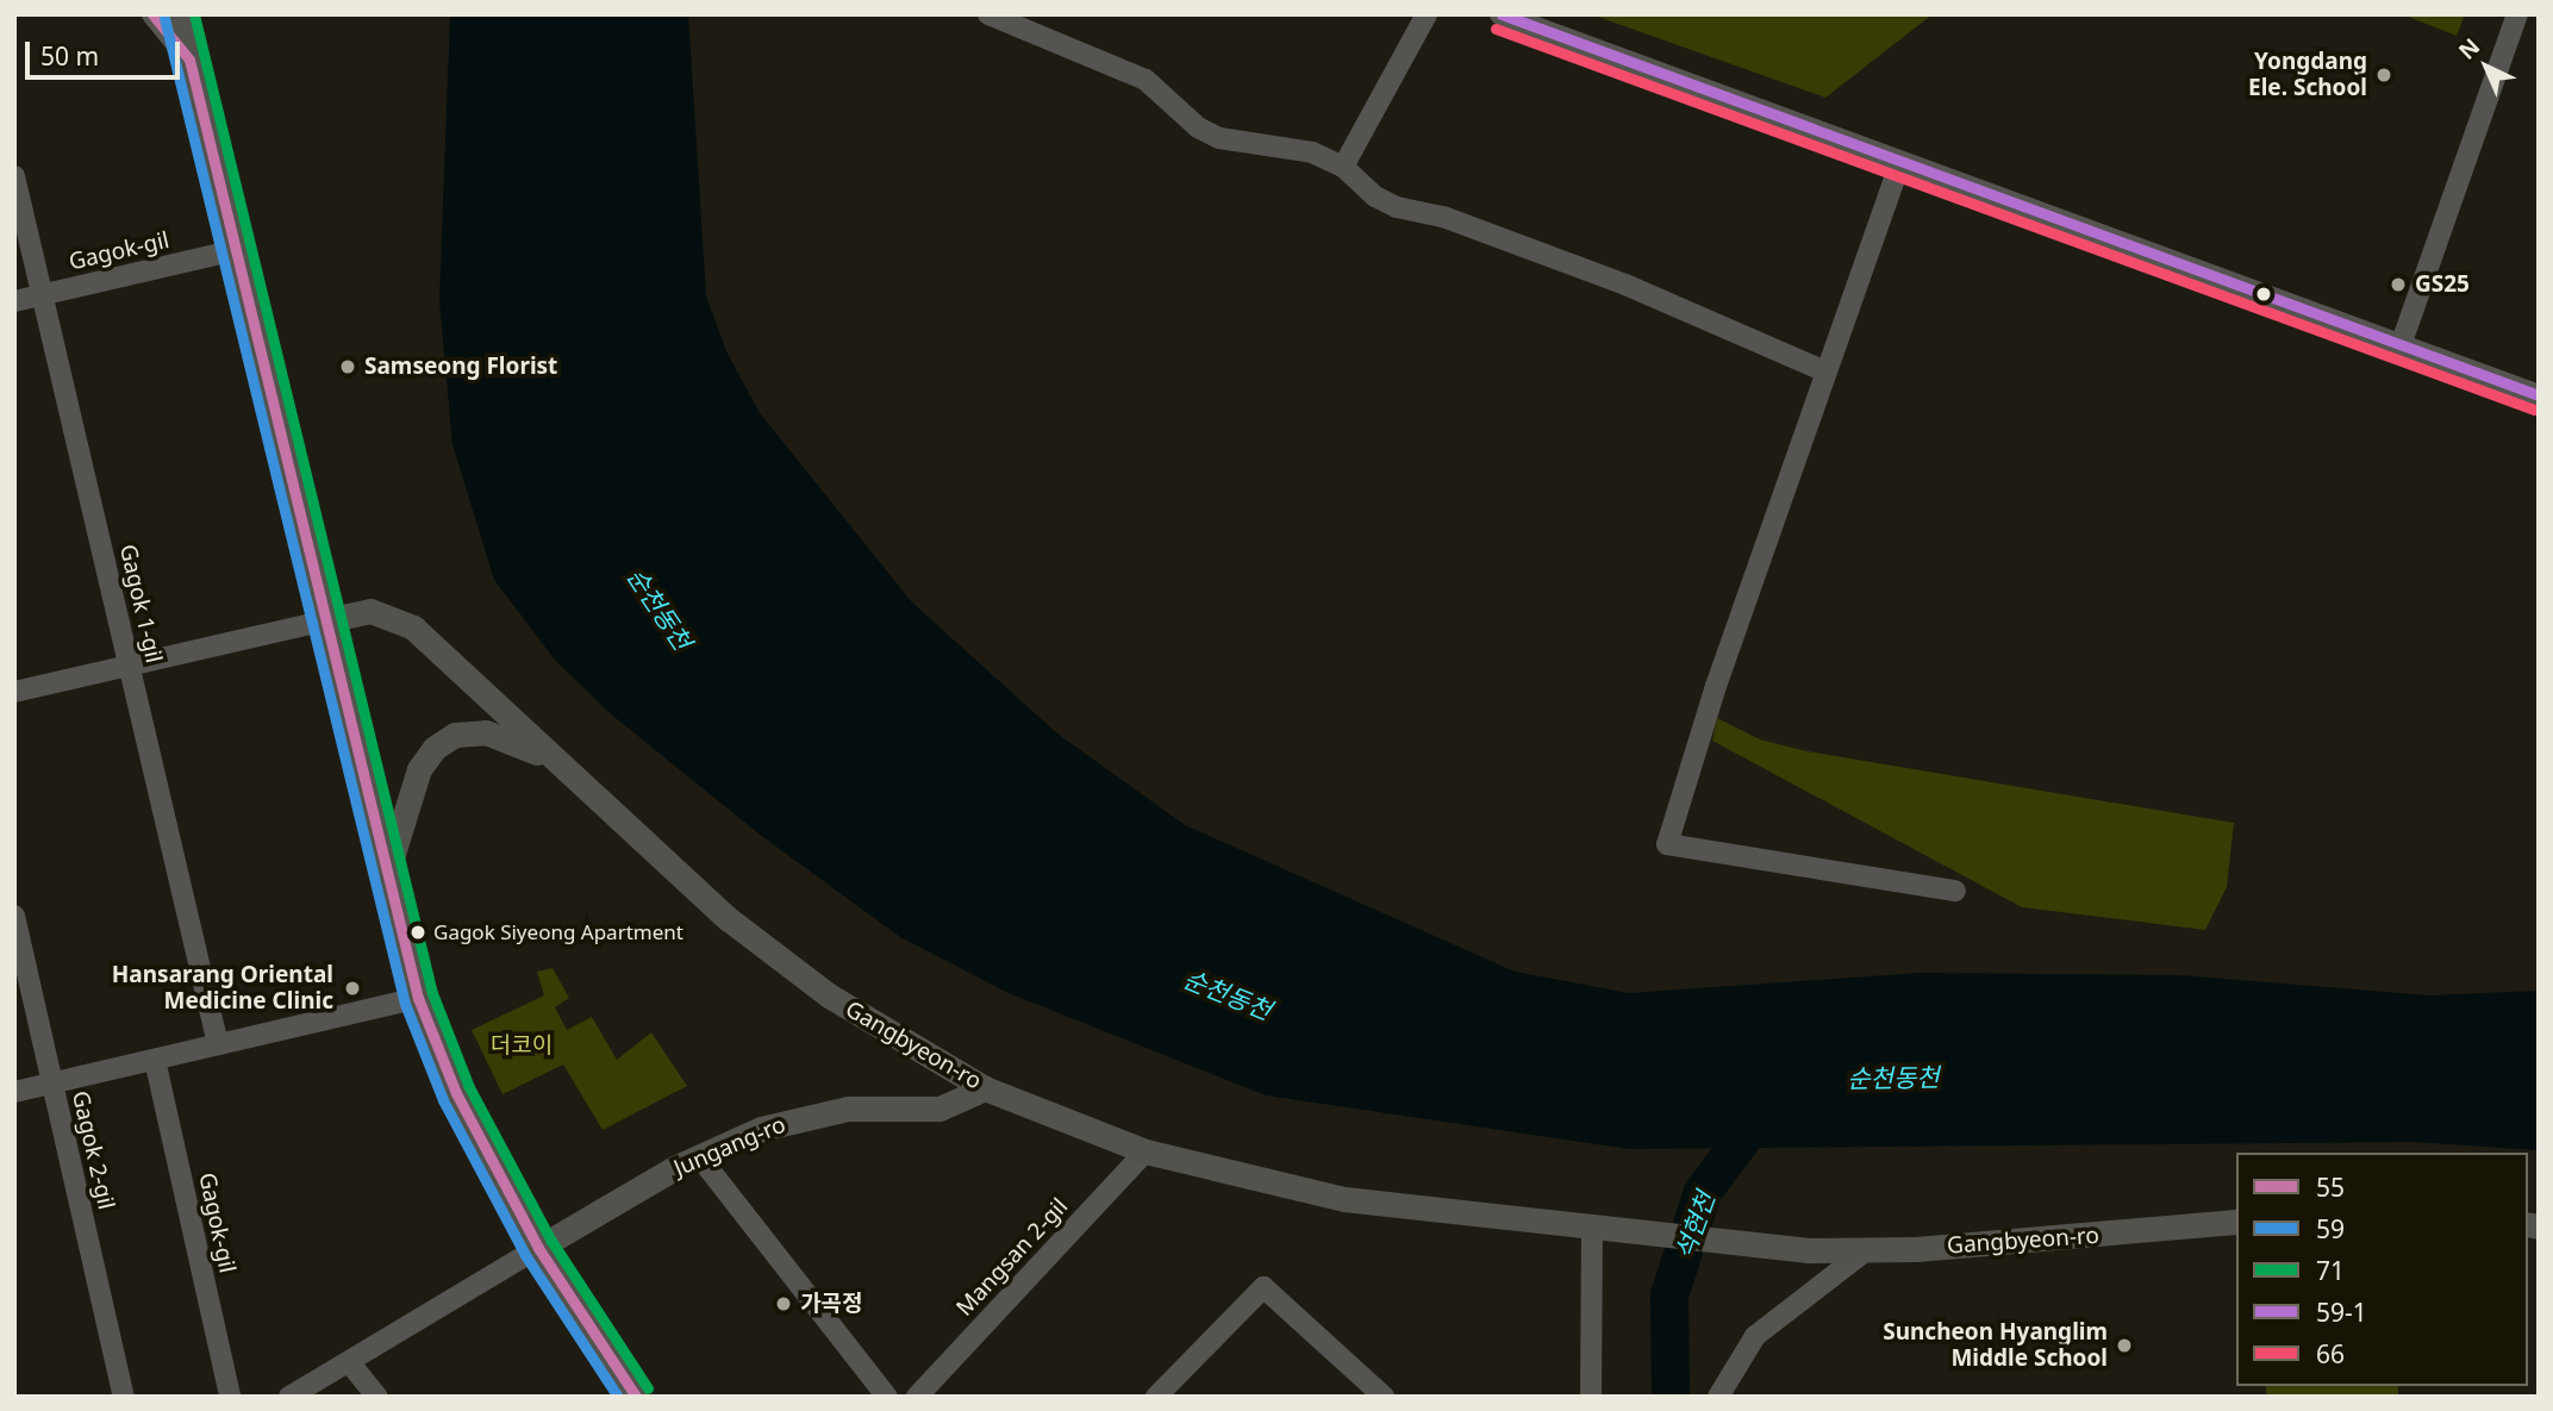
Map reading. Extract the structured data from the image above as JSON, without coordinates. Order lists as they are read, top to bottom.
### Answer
{
  "streets": {
    "main road": ["Gangbyeon-ro", "Jungang-ro"],
    "street": [
      "Gagok-gil",
      "Gagok 1-gil",
      "Gagok 2-gil",
      "Mangsan 2-gil"
    ]
  },
  "crossings": [
    ["Gagok-gil", "Gagok 1-gil"],
    ["Gangbyeon-ro", "Jungang-ro"],
    ["Gangbyeon-ro", "Mangsan 2-gil"]
  ],
  "water": ["순천동천", "석현천"],
  "parks": ["더코이"],
  "places": [
    "Yongdang Ele. School",
    "GS25",
    "Samseong Florist",
    "Gagok Siyeong Apartment",
    "Hansarang Oriental Medicine Clinic",
    "가곡정",
    "Suncheon Hyanglim Middle School"
  ],
  "lines": [
    "transit line 55",
    "transit line 71",
    "transit line 59-1",
    "transit line 59",
    "transit line 66"
  ],
  "legend": [
    "55",
    "59",
    "71",
    "59-1",
    "66"
  ],
  "scale_bar": "50 m",
  "north": "top left"
}
